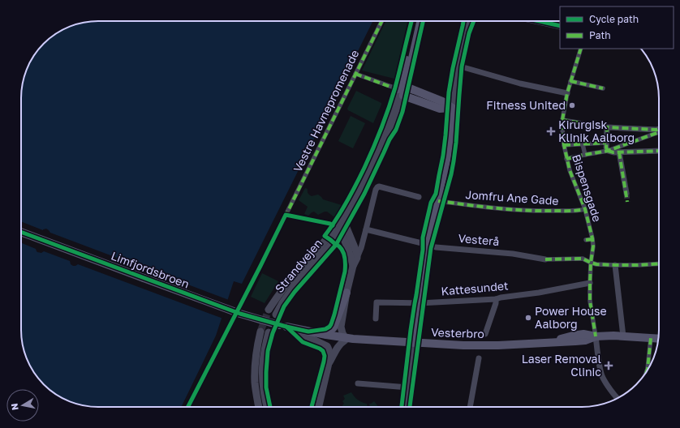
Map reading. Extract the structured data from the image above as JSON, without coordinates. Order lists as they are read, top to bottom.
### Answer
{
  "streets": {
    "main road": ["Strandvejen", "Limfjordsbroen", "Vesterbro"],
    "street": [
      "Vestre Havnepromenade",
      "Bispensgade",
      "Jomfru Ane Gade",
      "Vesterå",
      "Kattesundet"
    ]
  },
  "crossings": [
    ["Bispensgade", "Jomfru Ane Gade"],
    ["Bispensgade", "Vesterå"],
    ["Bispensgade", "Kattesundet"],
    ["Bispensgade", "Vesterbro"],
    ["Limfjordsbroen", "Vesterbro"]
  ],
  "places": {
    "other": ["Fitness United", "Power House Aalborg"],
    "health": ["Kirurgisk Klinik Aalborg", "Laser Removal Clinic"]
  },
  "legend": ["Cycle path", "Path"],
  "north": "left"
}
